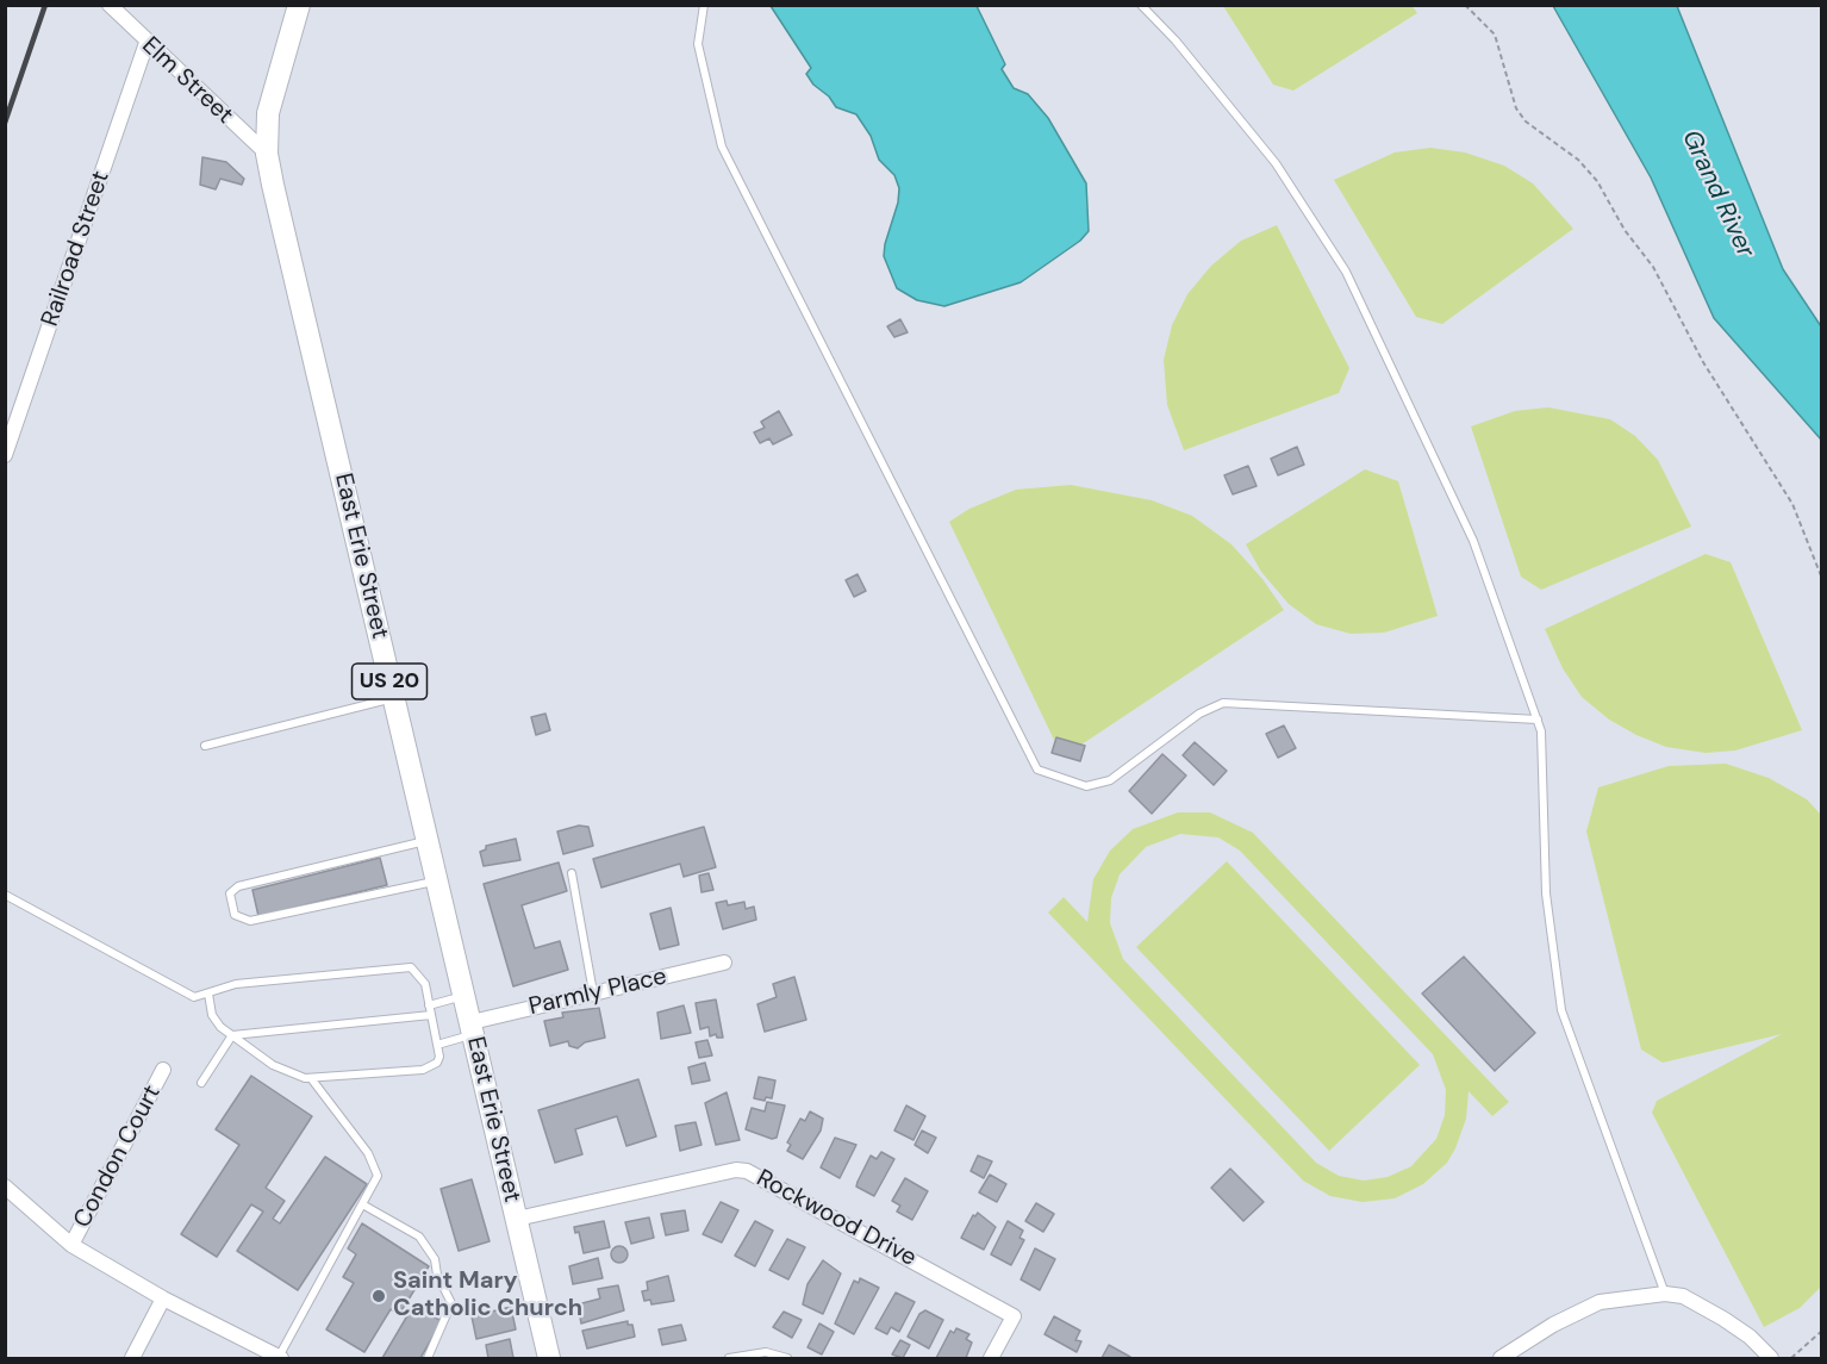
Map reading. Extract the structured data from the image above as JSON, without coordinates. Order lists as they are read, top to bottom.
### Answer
{
  "streets": {
    "main road": ["East Erie Street", "US 20"],
    "street": [
      "Elm Street",
      "Railroad Street",
      "Parmly Place",
      "Condon Court",
      "Rockwood Drive"
    ]
  },
  "crossings": [
    ["Elm Street", "Railroad Street"],
    ["Elm Street", "East Erie Street"],
    ["East Erie Street", "Parmly Place"],
    ["East Erie Street", "Rockwood Drive"]
  ],
  "water": ["Grand River"],
  "places": ["Saint Mary Catholic Church"]
}
